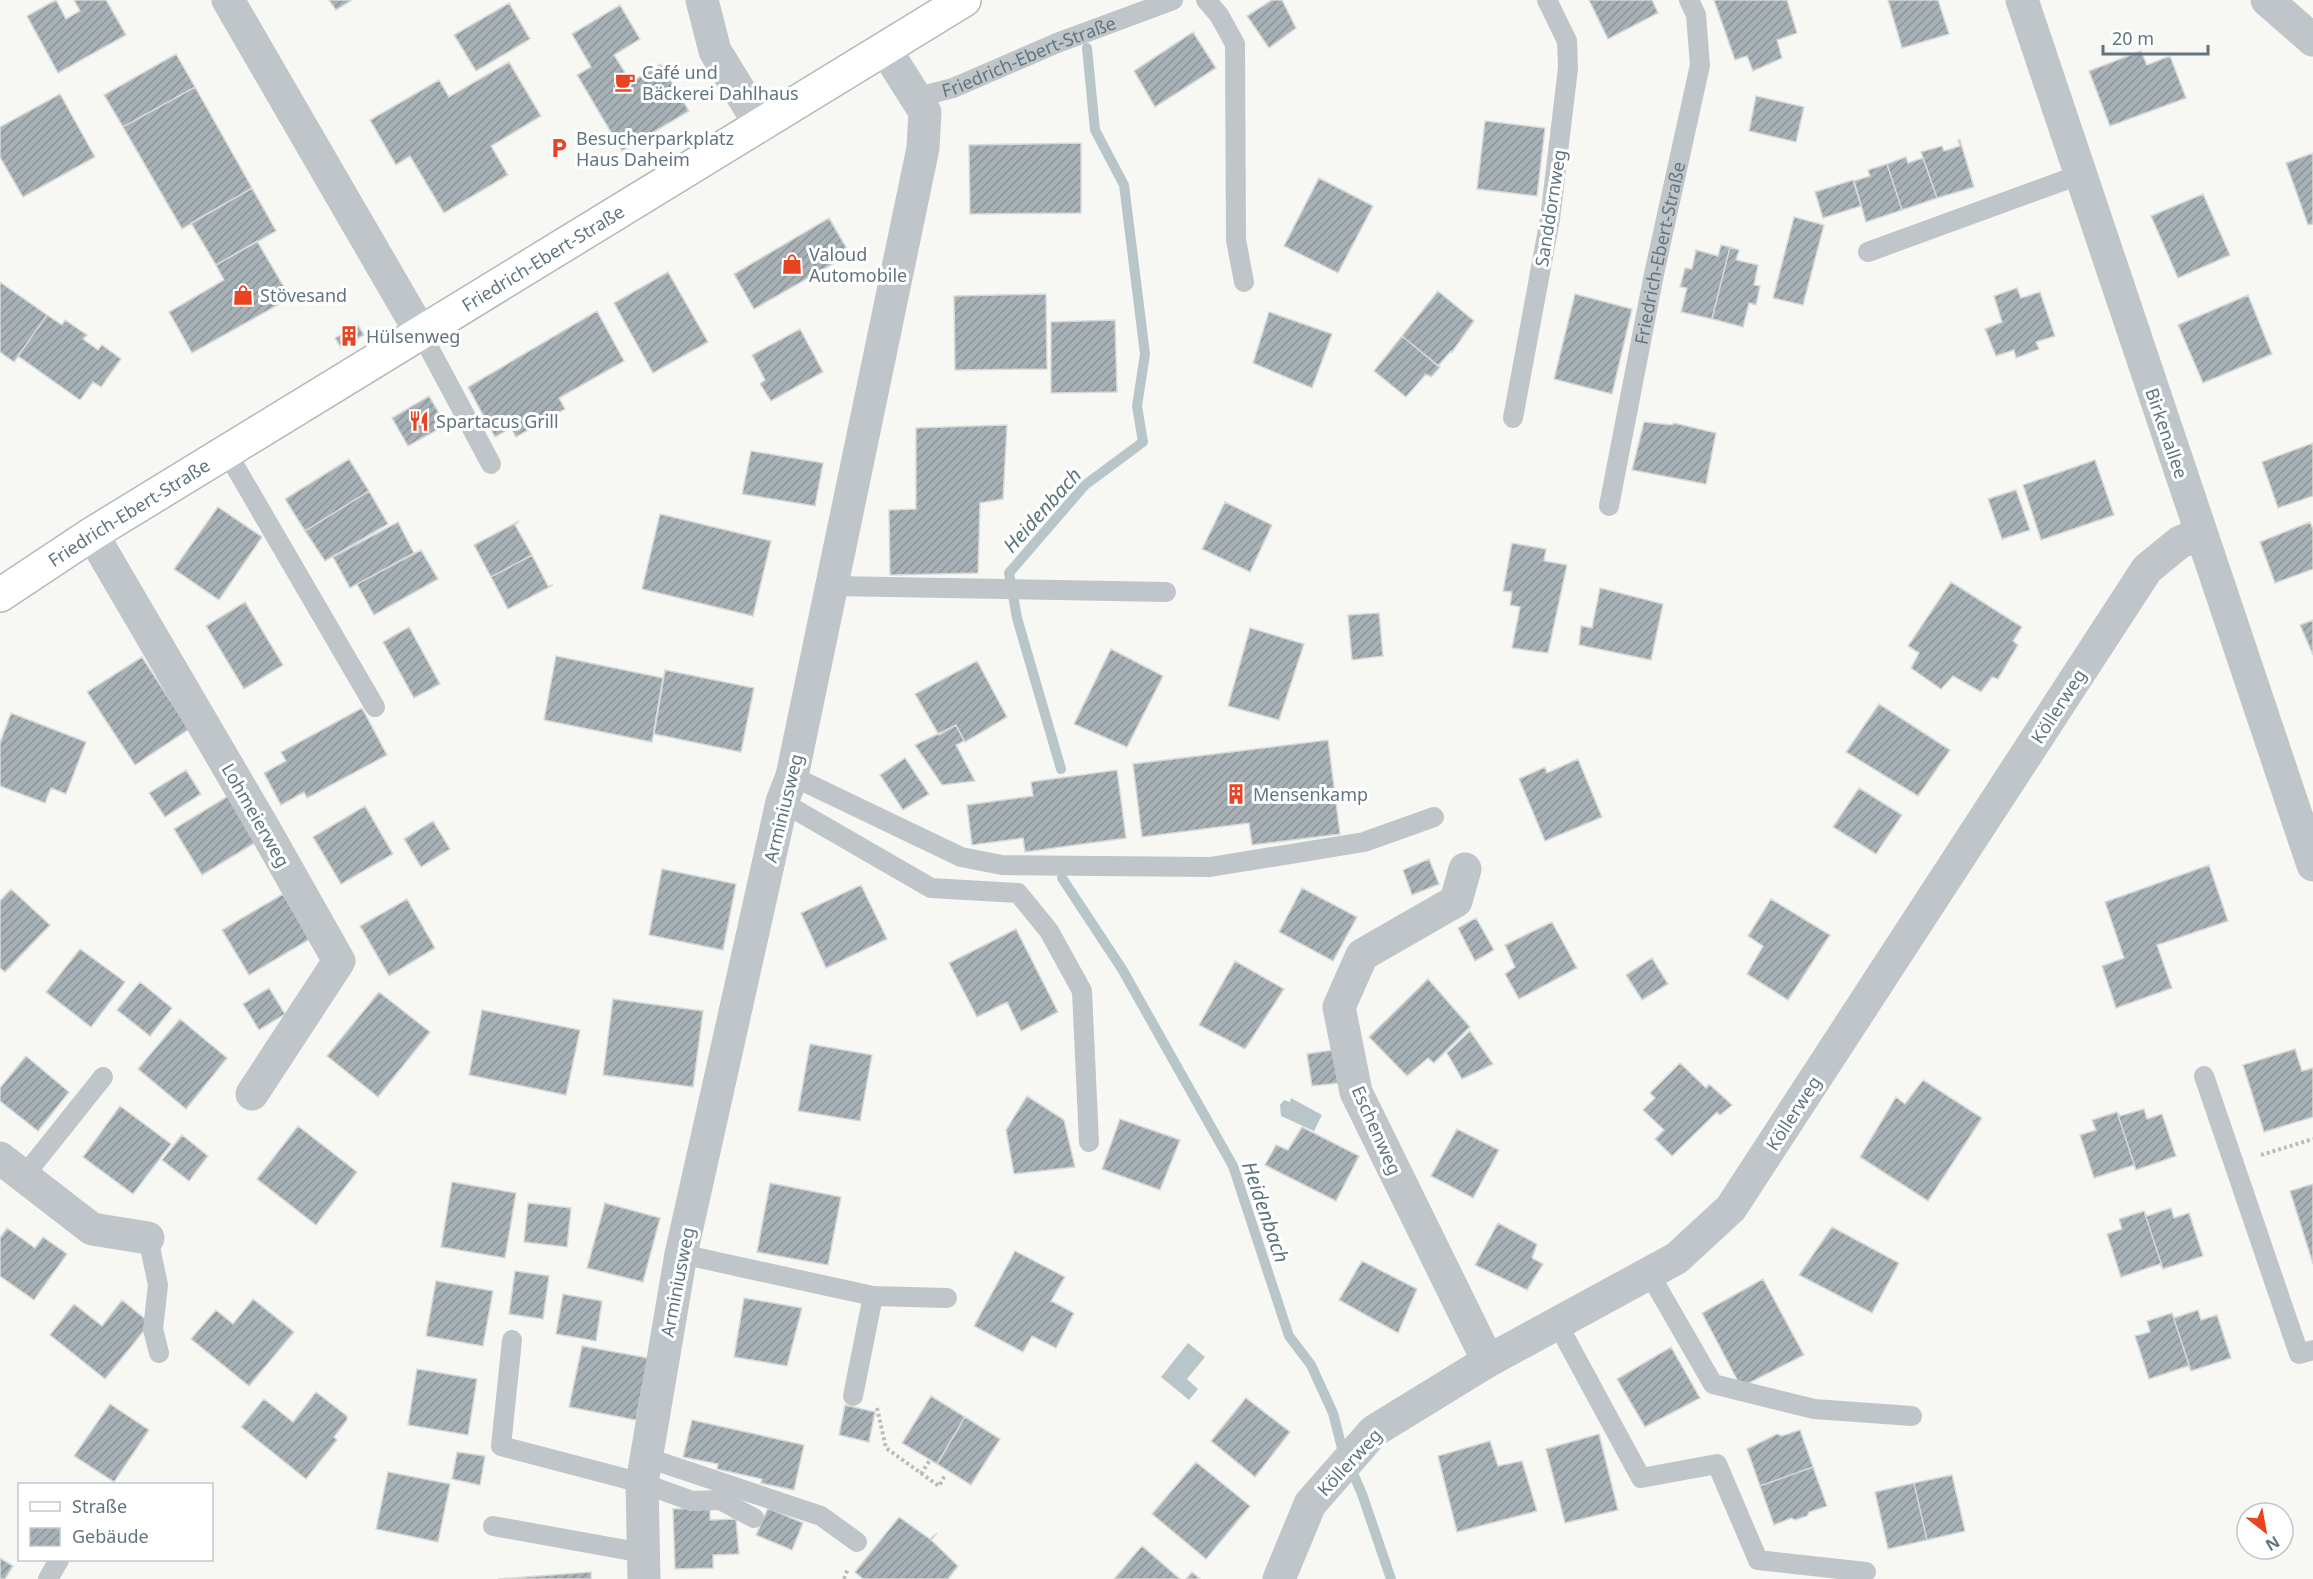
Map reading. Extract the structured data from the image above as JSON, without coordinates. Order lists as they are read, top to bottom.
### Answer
{
  "streets": {
    "main road": ["Friedrich-Ebert-Straße"],
    "street": [
      "Birkenallee",
      "Köllerweg",
      "Arminiusweg",
      "Lohmeierweg",
      "Eschenweg"
    ],
    "lane": ["Sanddornweg"]
  },
  "crossings": [
    ["Friedrich-Ebert-Straße", "Arminiusweg"],
    ["Friedrich-Ebert-Straße", "Lohmeierweg"],
    ["Birkenallee", "Köllerweg"],
    ["Köllerweg", "Eschenweg"]
  ],
  "water": ["Heidenbach"],
  "places": {
    "cafe": ["Café und Bäckerei Dahlhaus"],
    "parking": ["Besucherparkplatz Haus Daheim"],
    "shop": ["Valoud Automobile", "Stövesand"],
    "building": ["Hülsenweg", "Mensenkamp"],
    "restaurant": ["Spartacus Grill"]
  },
  "legend": ["Straße", "Gebäude"],
  "scale_bar": "20 m",
  "north": "bottom right"
}
